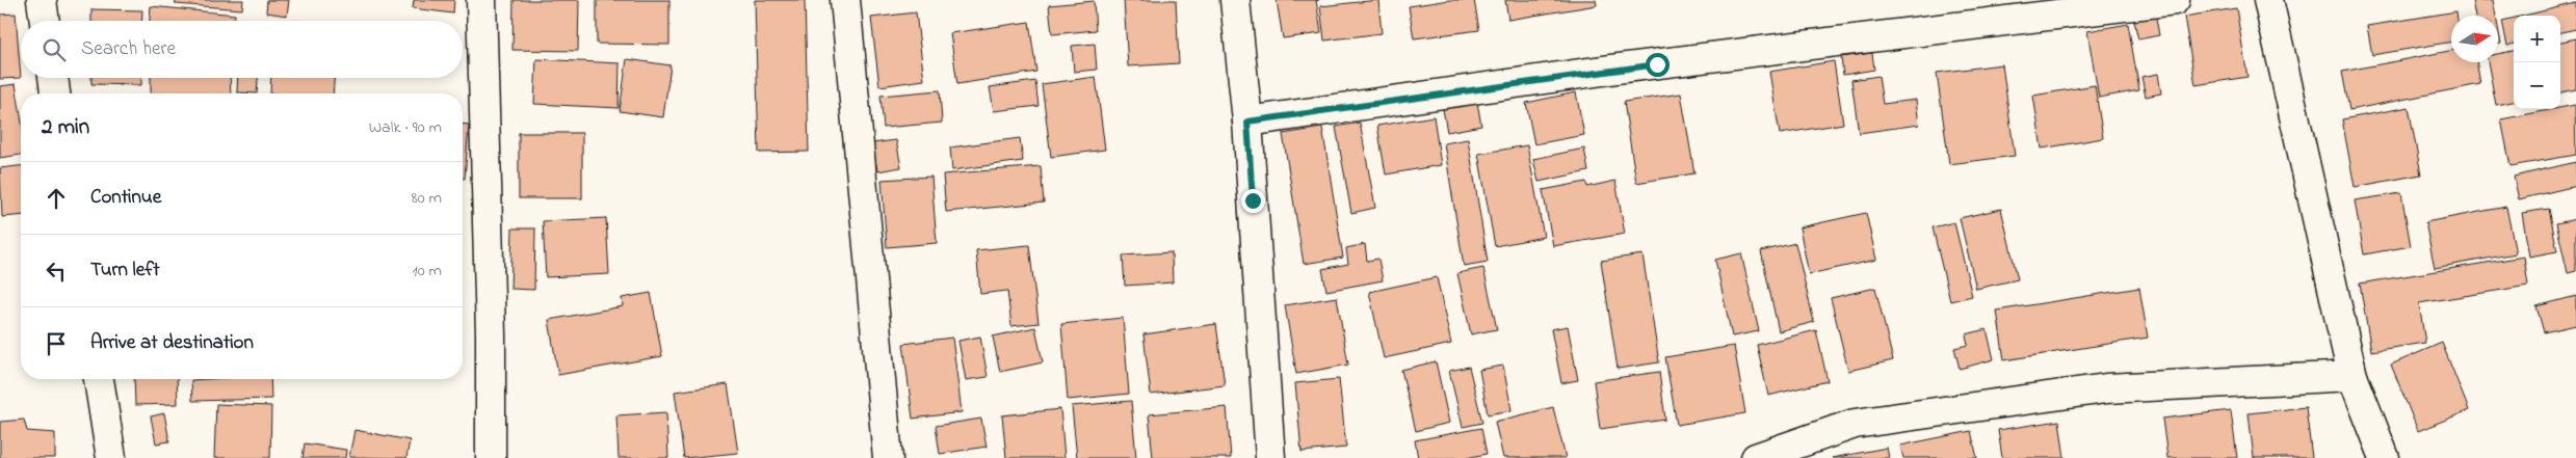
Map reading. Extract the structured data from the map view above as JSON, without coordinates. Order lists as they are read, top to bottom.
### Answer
{
  "north": "right",
  "page": {
    "map_buttons": ["+", "−"],
    "search": "Search here",
    "heading": ["2 min", "Walk · 90 m"],
    "list": [
      ["Continue", "80 m"],
      ["Turn left", "10 m"],
      "Arrive at destination"
    ]
  }
}
